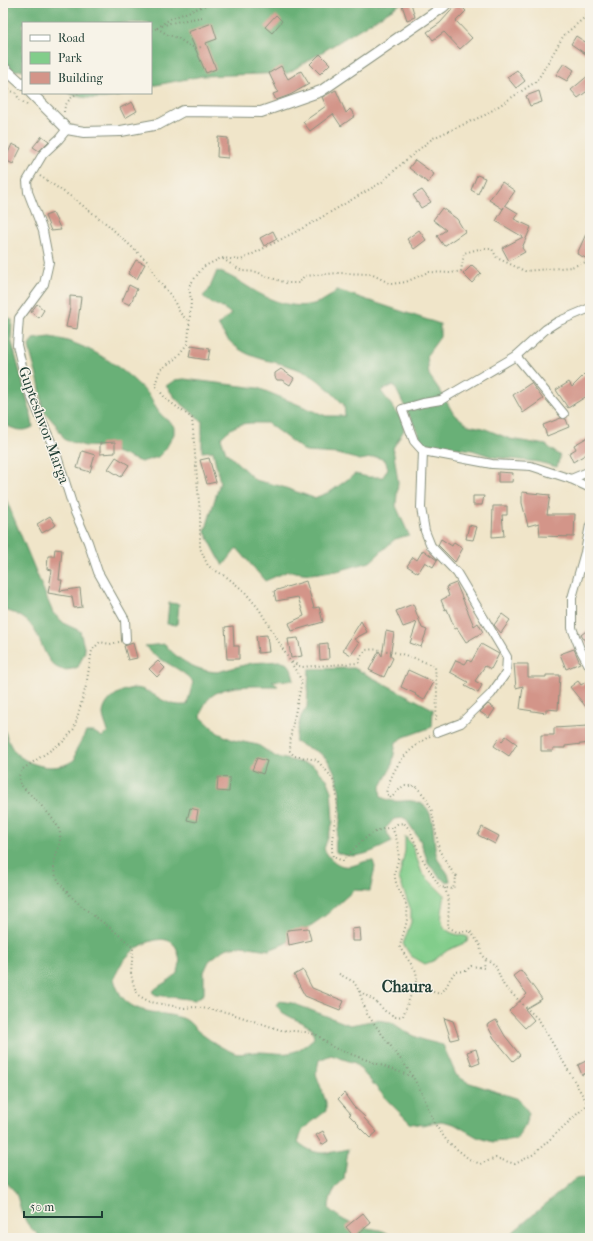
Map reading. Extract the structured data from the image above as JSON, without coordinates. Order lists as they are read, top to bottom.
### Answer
{
  "streets": {
    "street": ["Gupteshwor Marga"]
  },
  "districts": ["Chaura"],
  "legend": ["Road", "Park", "Building"],
  "scale_bar": "50 m"
}
